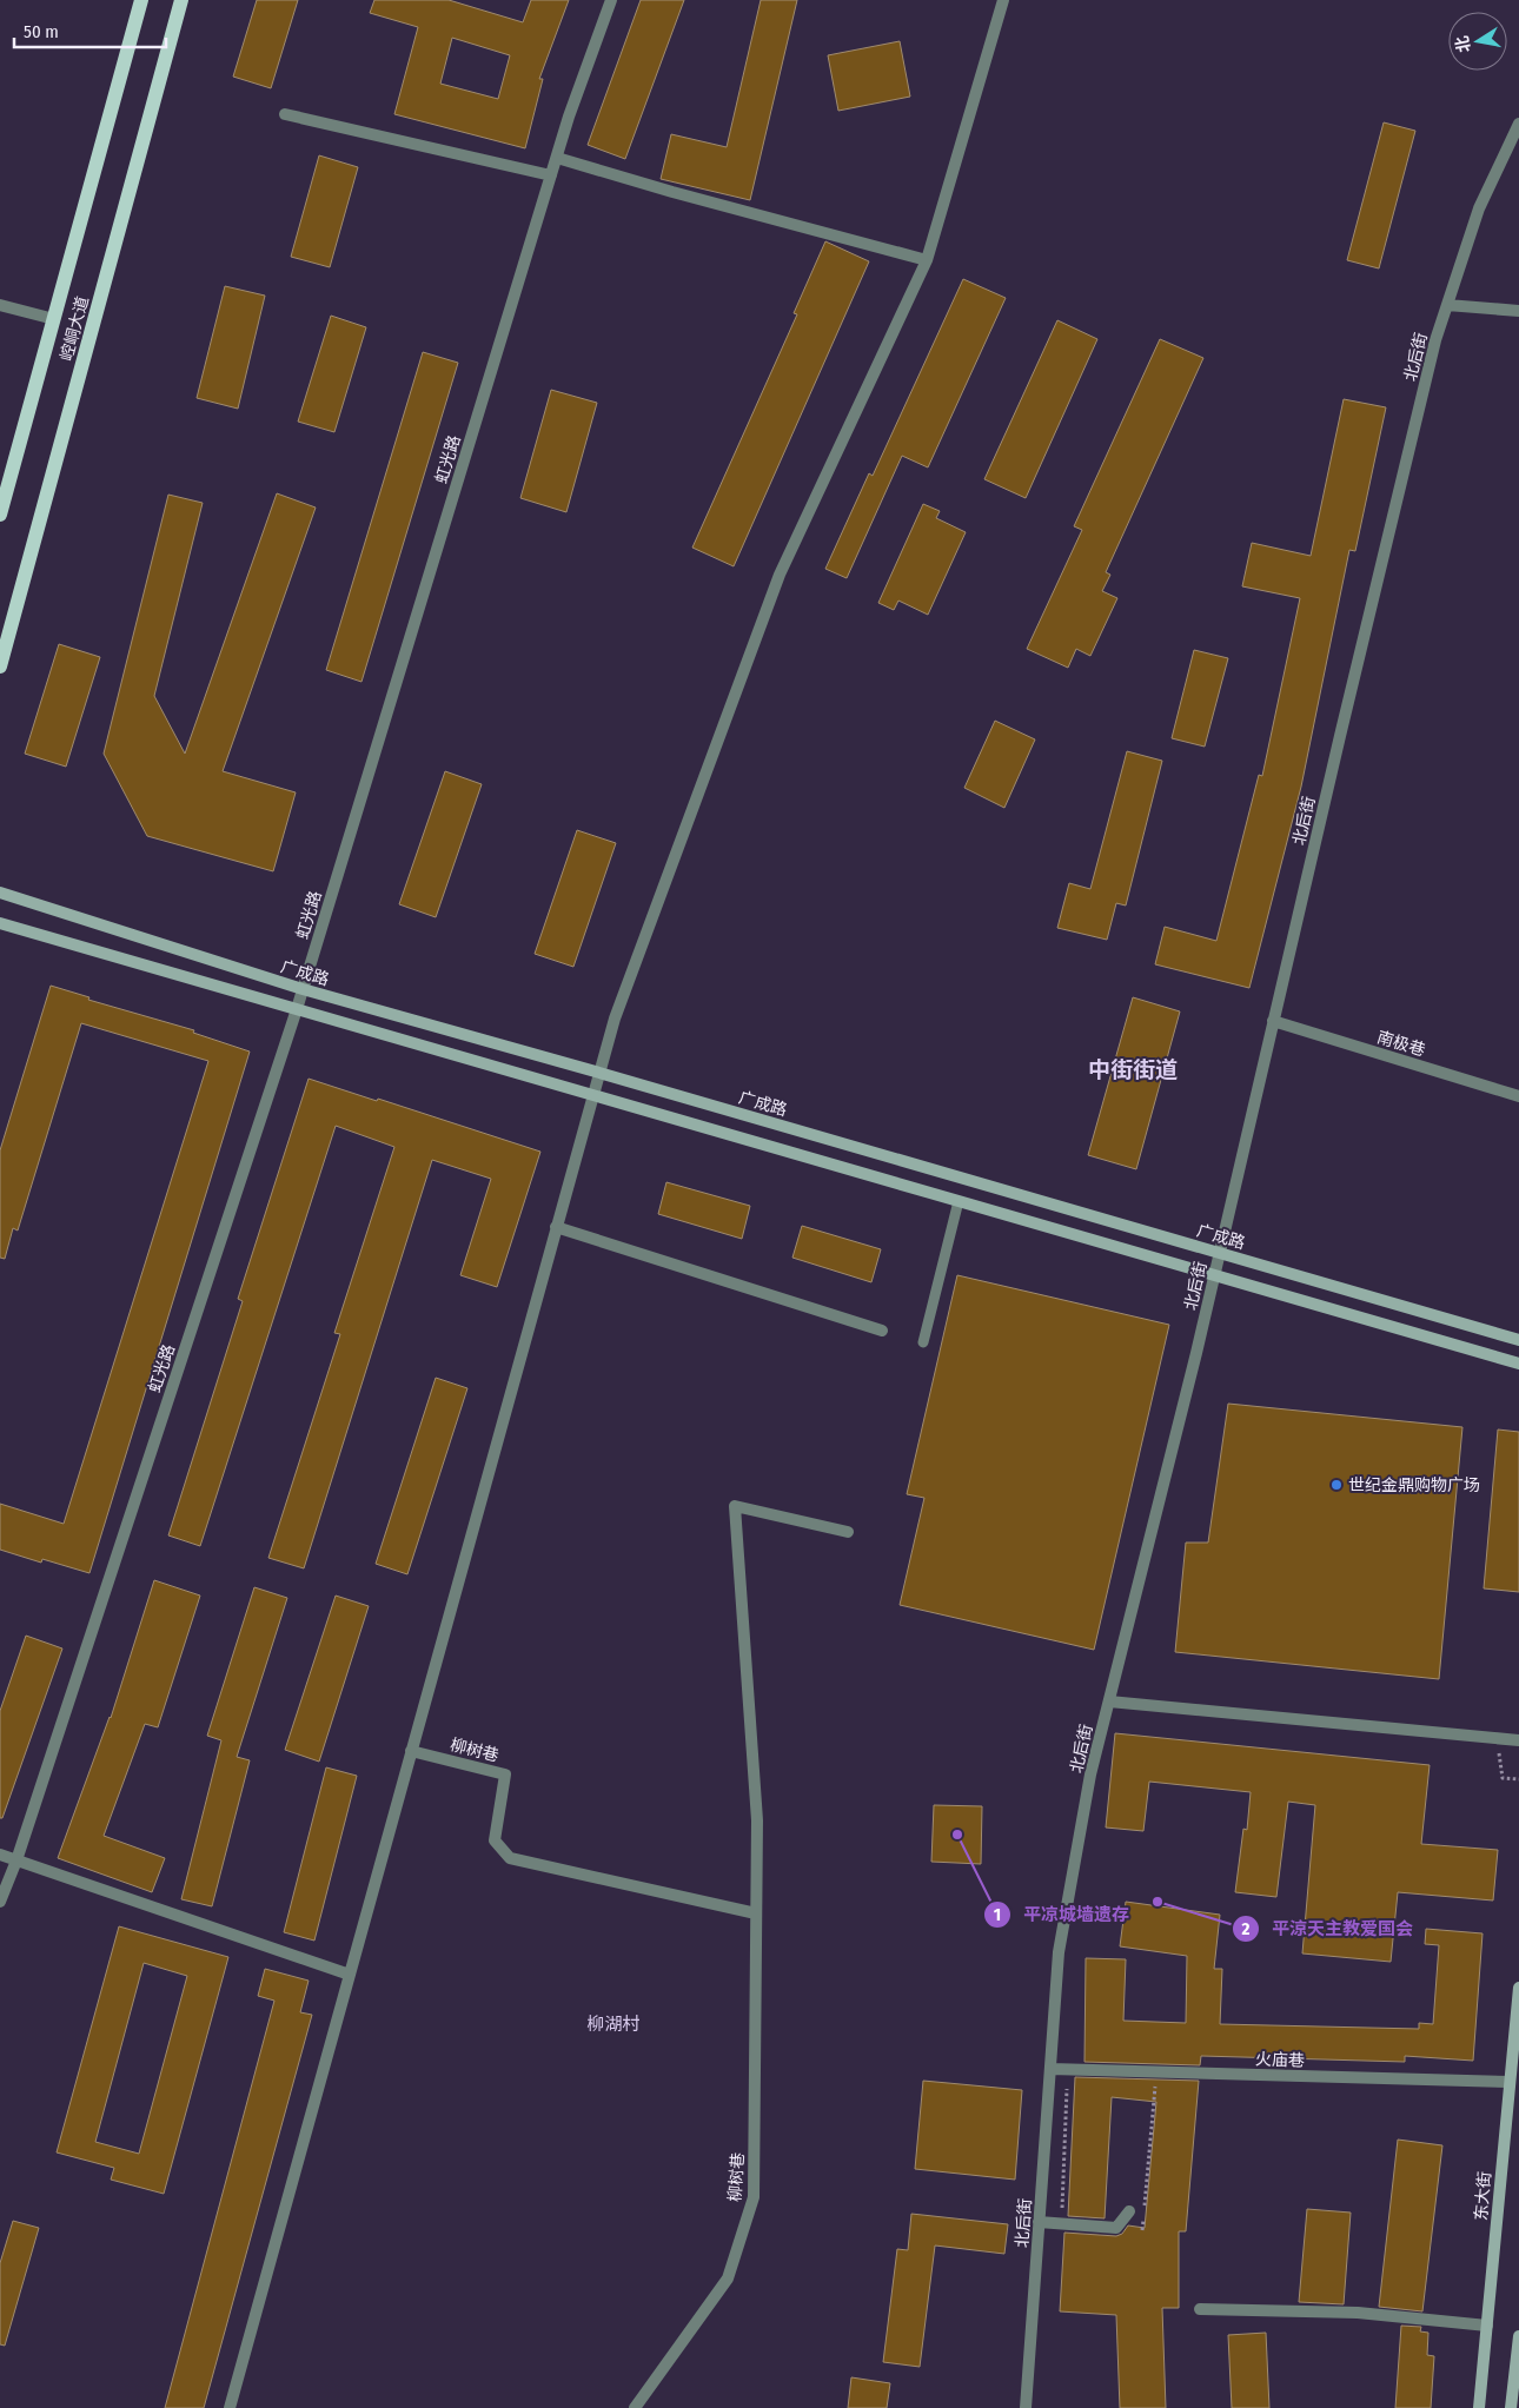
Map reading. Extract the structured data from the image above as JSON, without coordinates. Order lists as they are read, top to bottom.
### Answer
{
  "streets": {
    "main road": ["崆峒大道", "广成路", "东大街"],
    "street": [
      "北后街",
      "虹光路",
      "南极巷",
      "柳树巷",
      "火庙巷"
    ]
  },
  "crossings": [
    ["北后街", "广成路"],
    ["北后街", "南极巷"],
    ["北后街", "火庙巷"],
    ["虹光路", "广成路"],
    ["火庙巷", "东大街"]
  ],
  "districts": ["中街街道", "柳湖村"],
  "places": ["世纪金鼎购物广场", "平凉城墙遗存", "平涼天主教爱国会"],
  "scale_bar": "50 m",
  "north": "left"
}
